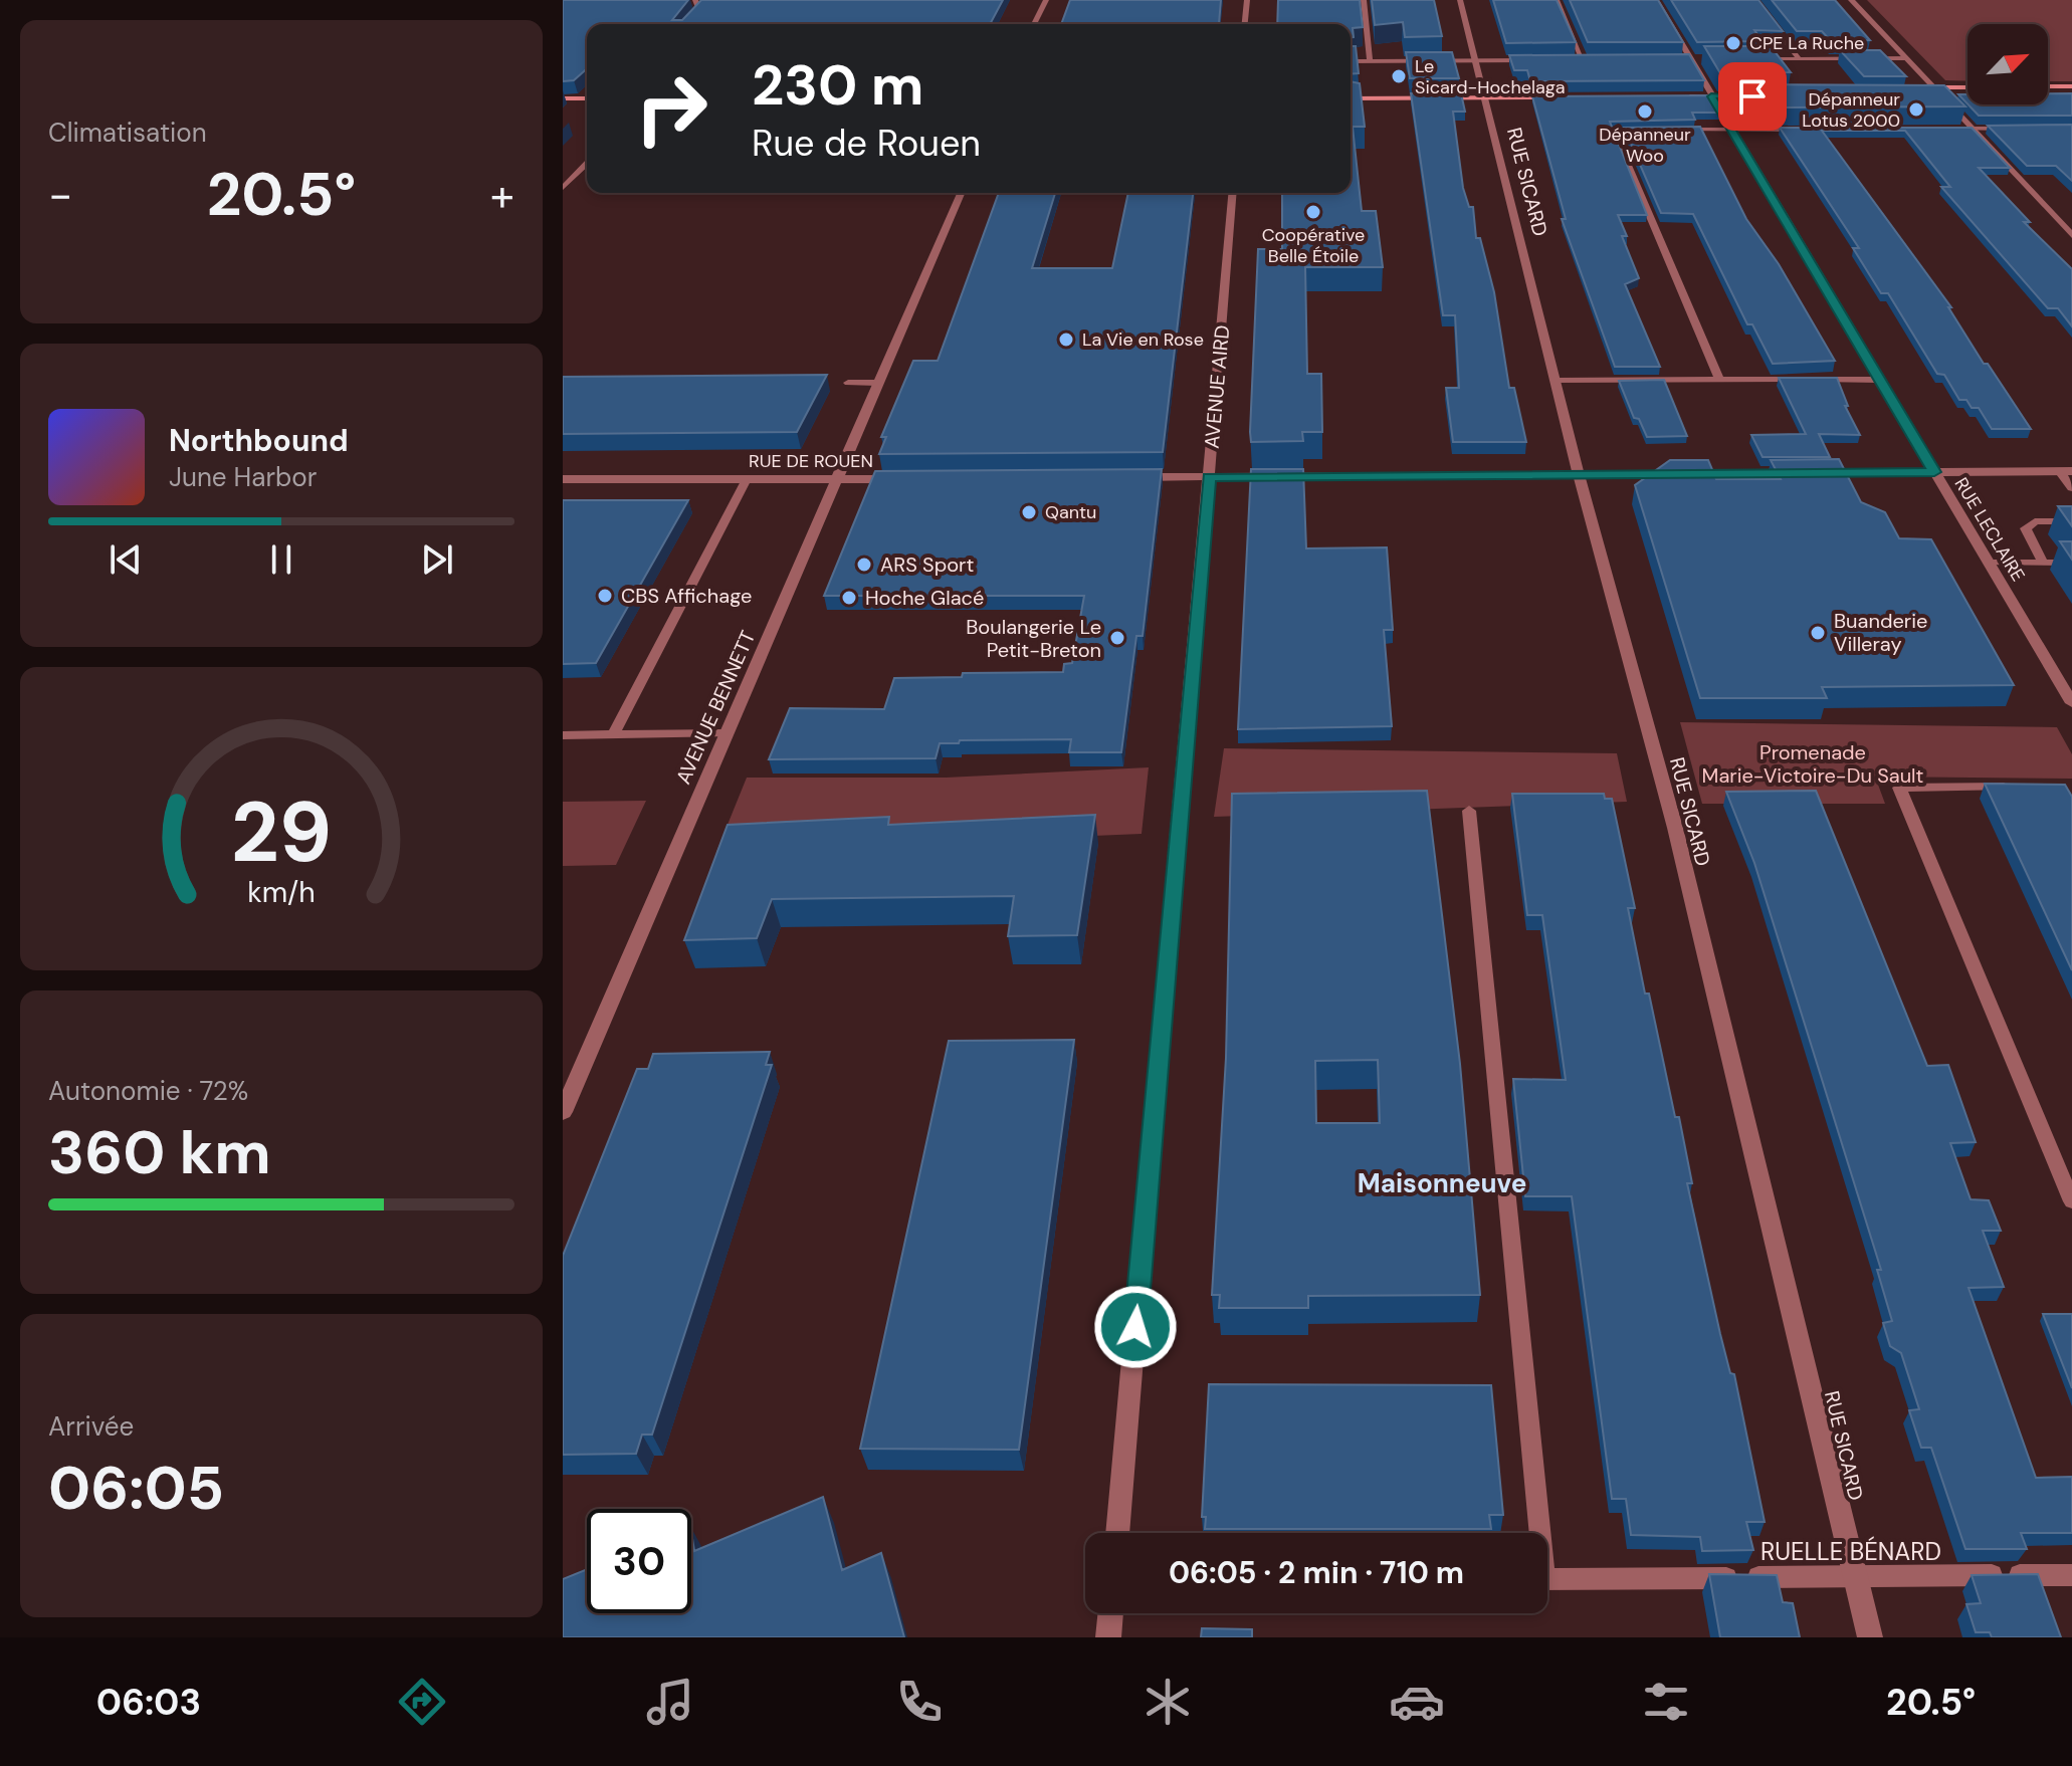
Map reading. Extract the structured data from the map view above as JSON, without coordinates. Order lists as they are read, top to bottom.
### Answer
{
  "streets": {
    "street": [
      "RUE SICARD",
      "AVENUE AIRD",
      "RUE DE ROUEN",
      "RUE LECLAIRE",
      "AVENUE BENNETT"
    ],
    "lane": ["RUELLE BÉNARD"]
  },
  "crossings": [
    ["RUE SICARD", "RUELLE BÉNARD"],
    ["RUE DE ROUEN", "AVENUE BENNETT"]
  ],
  "districts": ["Maisonneuve"],
  "parks": ["Promenade Marie-Victoire-Du Sault"],
  "places": [
    "CPE La Ruche",
    "Le Sicard-Hochelaga",
    "Dépanneur Lotus 2000",
    "Dépanneur Woo",
    "Coopérative Belle Étoile",
    "La Vie en Rose",
    "Qantu",
    "ARS Sport",
    "CBS Affichage",
    "Hoche Glacé",
    "Buanderie Villeray",
    "Boulangerie Le Petit-Breton"
  ],
  "north": "top right",
  "page": {
    "tile": [
      "Climatisation",
      ["Autonomie · 72%", "360 km"],
      ["Arrivée", "06:05"]
    ],
    "turn": ["230 m", "Rue de Rouen"],
    "heat": ["−", "20.5°", "+"],
    "song": ["Northbound", "June Harbor"],
    "limit": "30",
    "trip": "06:05 · 2 min · 710 m",
    "tabs": ["06:03", "20.5°"],
    "gauge": ["29", "km/h"]
  }
}
